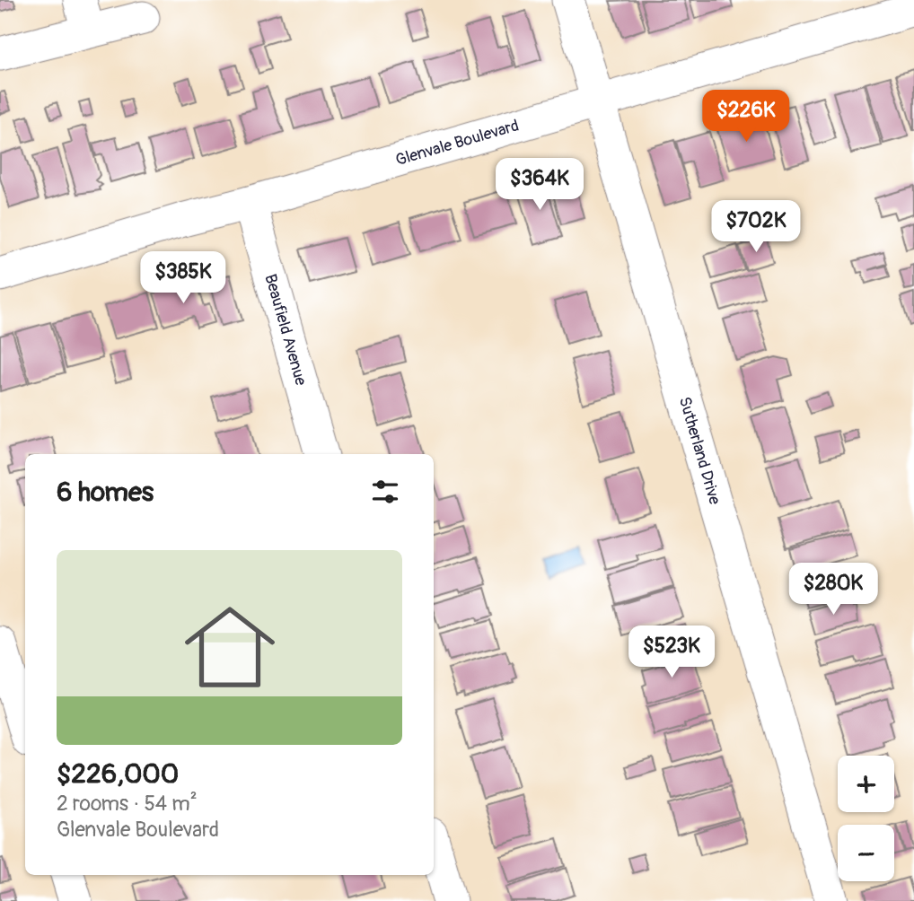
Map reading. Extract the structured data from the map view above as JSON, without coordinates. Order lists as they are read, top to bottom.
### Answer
{
  "streets": {
    "street": ["Glenvale Boulevard", "Beaufield Avenue", "Sutherland Drive"]
  },
  "crossings": [
    ["Glenvale Boulevard", "Beaufield Avenue"],
    ["Glenvale Boulevard", "Sutherland Drive"]
  ],
  "page": {
    "price": [
      "$226K",
      "$364K",
      "$702K",
      "$385K",
      "$280K",
      "$523K"
    ],
    "heading": "6 homes",
    "list": [
      {
        "name": "$226,000",
        "note": "2 rooms · 54 m² · Glenvale Boulevard"
      }
    ],
    "map_buttons": ["+", "−"]
  }
}
